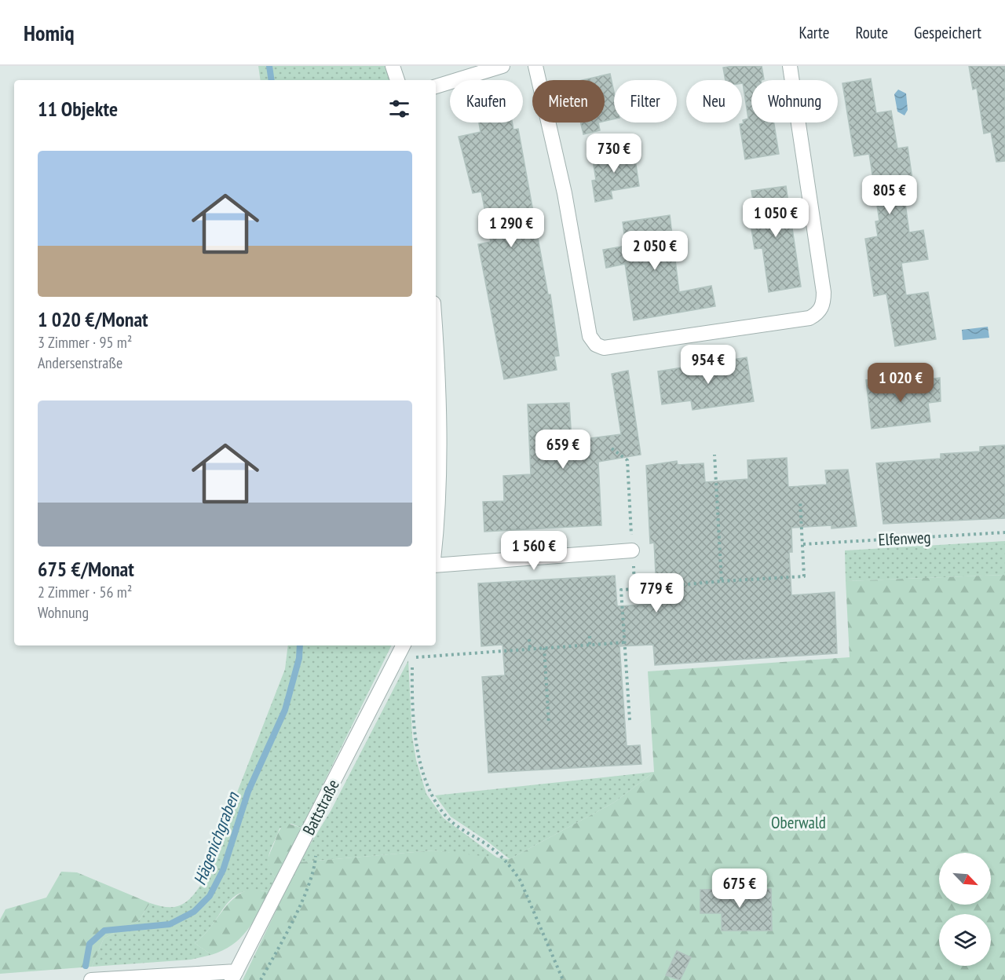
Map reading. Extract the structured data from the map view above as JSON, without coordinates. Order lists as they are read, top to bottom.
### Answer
{
  "streets": {
    "street": ["Battstraße"],
    "path": ["Elfenweg"]
  },
  "water": ["Hägenichgraben"],
  "parks": ["Oberwald"],
  "north": "bottom right",
  "page": {
    "header": "Homiq",
    "nav": ["Karte", "Route", "Gespeichert"],
    "chip": [
      "Kaufen",
      "Mieten",
      "Filter",
      "Neu",
      "Wohnung"
    ],
    "heading": "11 Objekte",
    "price": [
      "730 €",
      "805 €",
      "1 050 €",
      "1 290 €",
      "2 050 €",
      "954 €",
      "1 020 €",
      "659 €",
      "1 560 €",
      "779 €",
      "675 €"
    ],
    "list": [
      {
        "name": "1 020 €/Monat",
        "note": "3 Zimmer · 95 m² · Andersenstraße"
      },
      {
        "name": "675 €/Monat",
        "note": "2 Zimmer · 56 m² · Wohnung"
      }
    ]
  }
}
